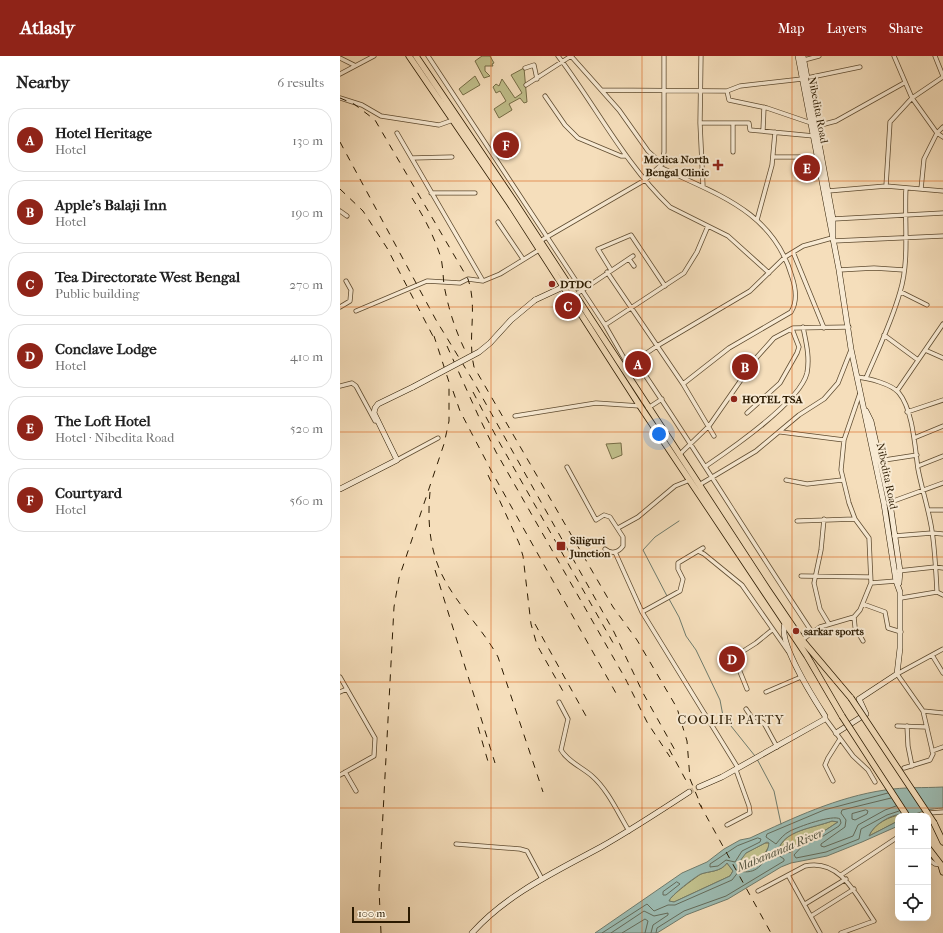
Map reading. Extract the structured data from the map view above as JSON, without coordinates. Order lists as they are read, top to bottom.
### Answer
{
  "streets": {
    "street": ["Nibedita Road"]
  },
  "districts": ["COOLIE PATTY"],
  "water": ["Mahananda River"],
  "places": {
    "health": ["Medica North Bengal Clinic"],
    "other": ["DTDC", "HOTEL TSA", "sarkar sports"],
    "transit": ["Siliguri Junction"]
  },
  "scale_bar": "100 m",
  "page": {
    "header": "Atlasly",
    "nav": ["Map", "Layers", "Share"],
    "heading": ["Nearby", "6 results"],
    "list": [
      {
        "mark": "A",
        "name": "Hotel Heritage",
        "note": "Hotel",
        "value": "130 m"
      },
      {
        "mark": "B",
        "name": "Apple's Balaji Inn",
        "note": "Hotel",
        "value": "190 m"
      },
      {
        "mark": "C",
        "name": "Tea Directorate West Bengal",
        "note": "Public building",
        "value": "270 m"
      },
      {
        "mark": "D",
        "name": "Conclave Lodge",
        "note": "Hotel",
        "value": "410 m"
      },
      {
        "mark": "E",
        "name": "The Loft Hotel",
        "note": "Hotel · Nibedita Road",
        "value": "520 m"
      },
      {
        "mark": "F",
        "name": "Courtyard",
        "note": "Hotel",
        "value": "560 m"
      }
    ],
    "pins": [
      "F",
      "E",
      "C",
      "A",
      "B",
      "D"
    ],
    "map_buttons": ["+", "−"],
    "scale": "100 m"
  }
}
